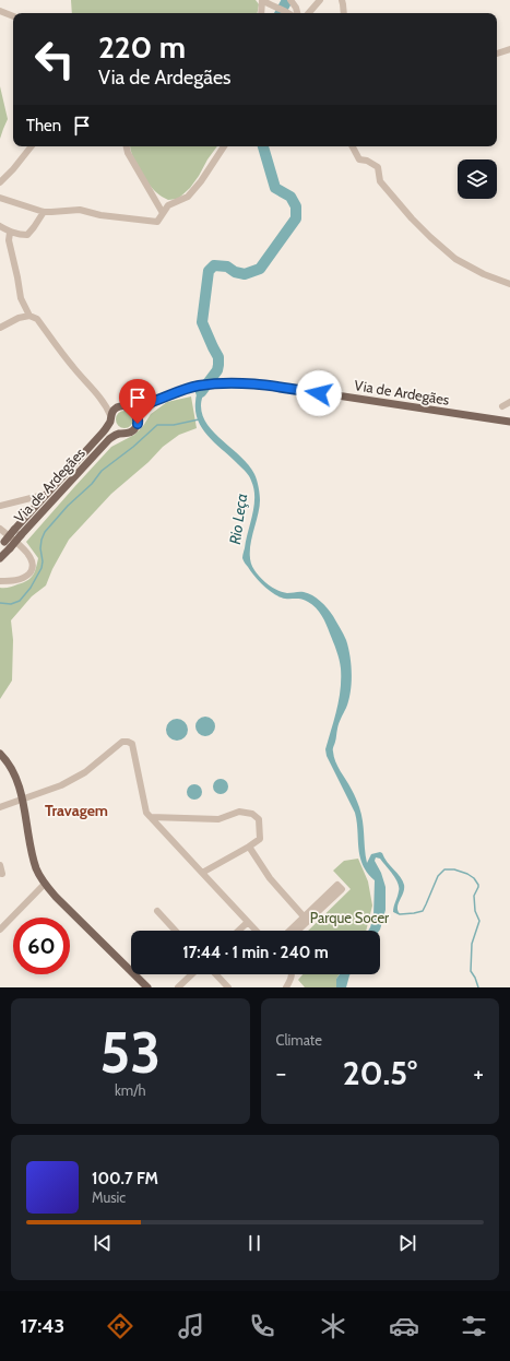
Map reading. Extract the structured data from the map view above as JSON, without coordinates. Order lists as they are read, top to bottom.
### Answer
{
  "streets": {
    "main road": ["Via de Ardegães"]
  },
  "districts": ["Travagem"],
  "water": ["Rio Leça"],
  "parks": ["Parque Socer"],
  "page": {
    "turn": ["220 m", "Via de Ardegães"],
    "then": "Then",
    "limit": "60",
    "trip": "17:44 · 1 min · 240 m",
    "tile": [
      ["53", "km/h"],
      "Climate"
    ],
    "heat": ["−", "20.5°", "+"],
    "song": ["100.7 FM", "Music"],
    "tabs": "17:43"
  }
}
